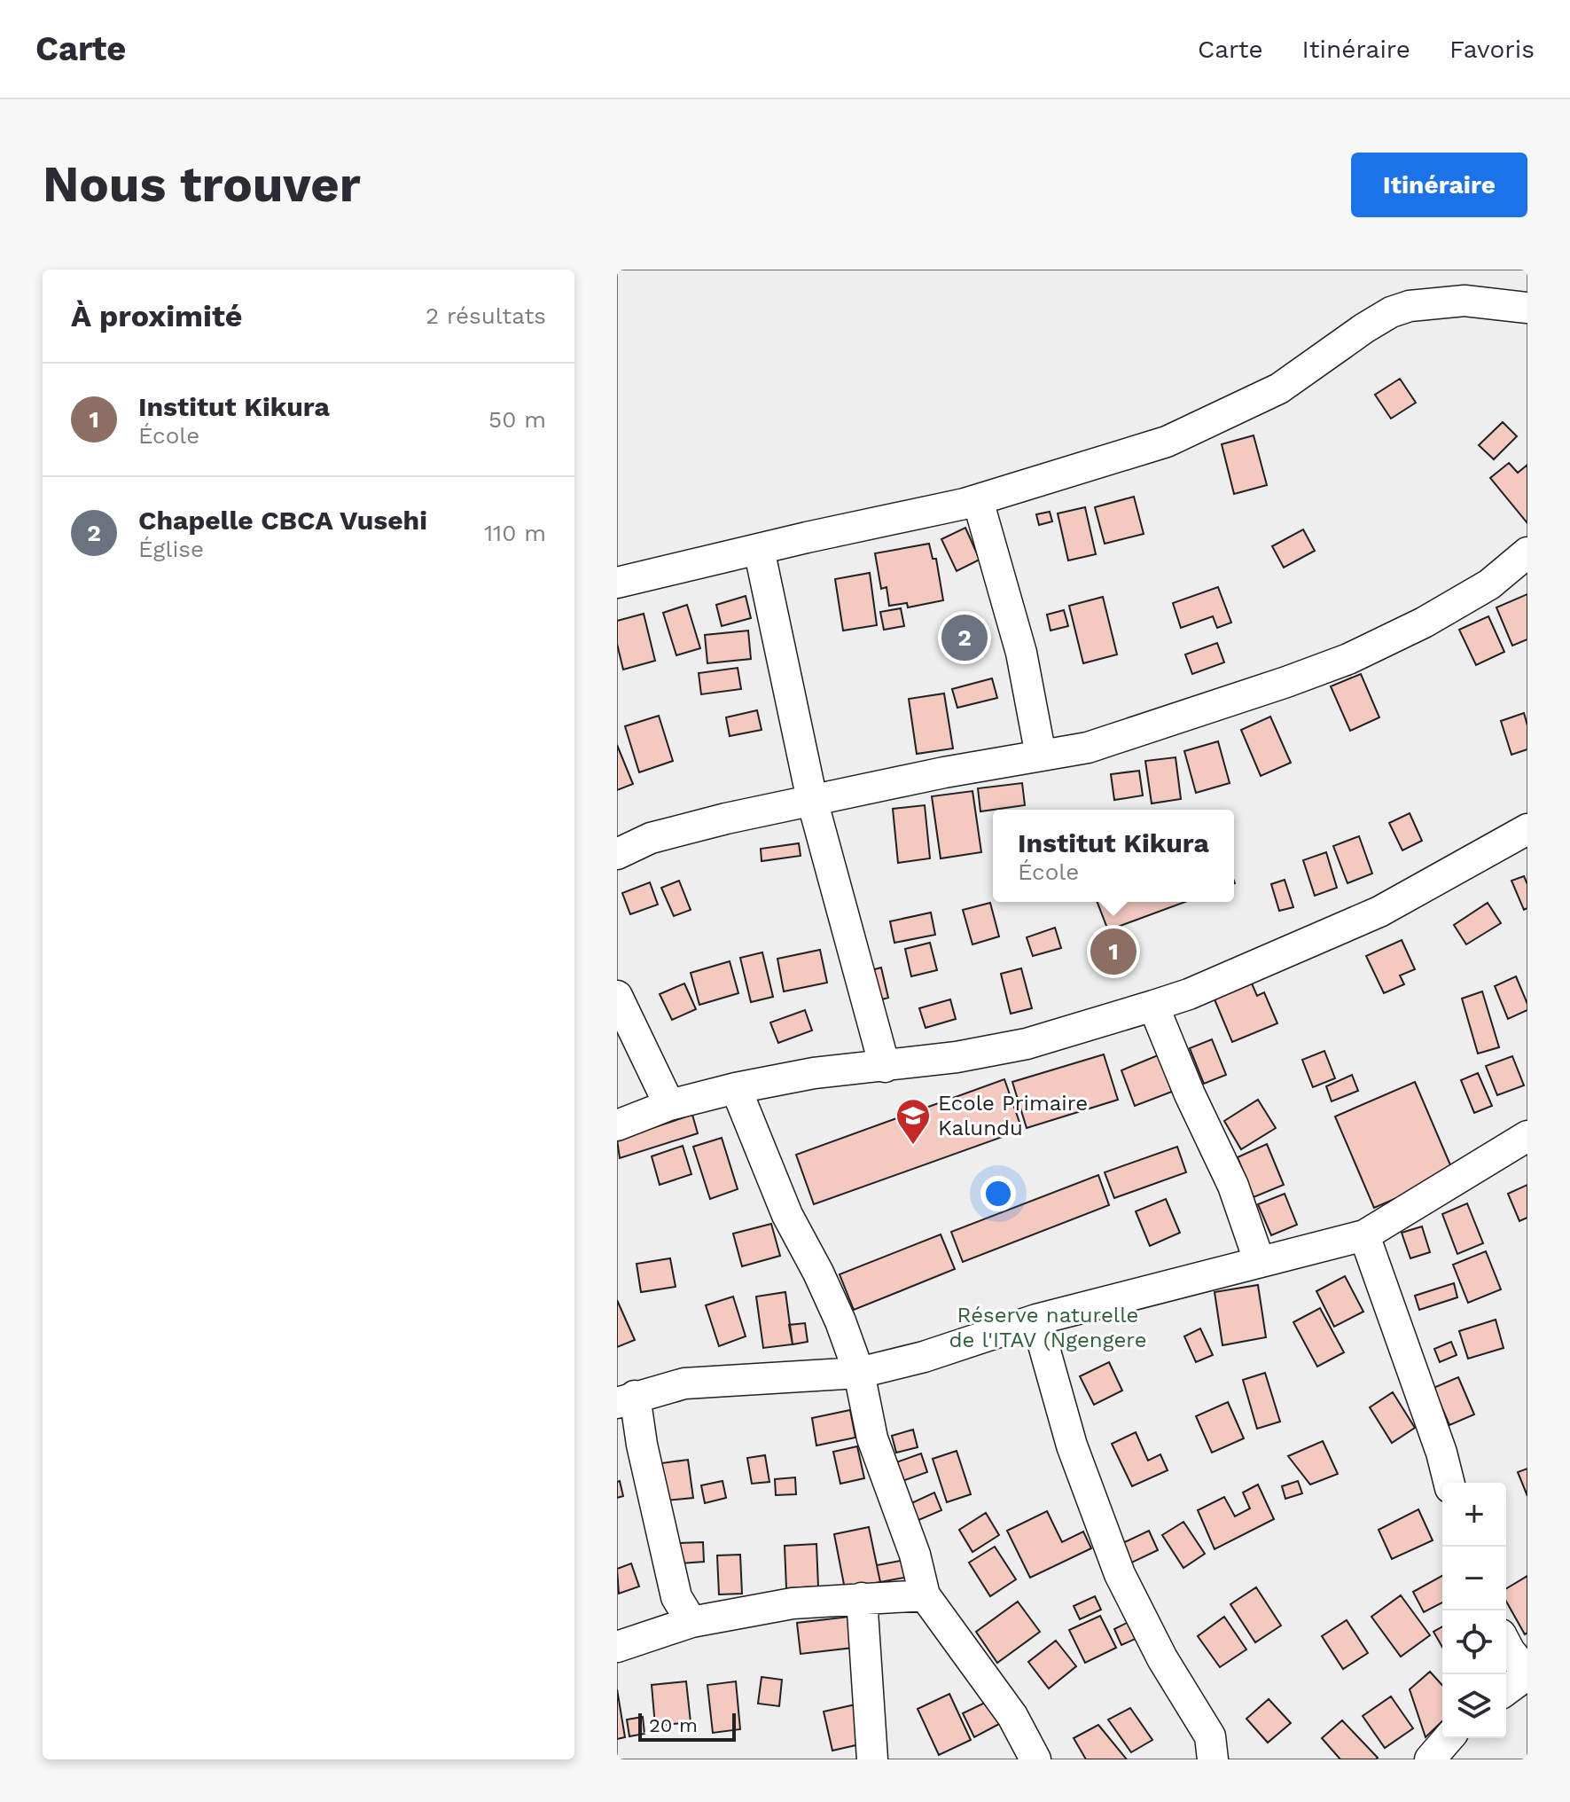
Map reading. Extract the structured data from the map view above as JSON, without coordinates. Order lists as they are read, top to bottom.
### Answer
{
  "parks": ["Réserve naturelle de l'ITAV (Ngengere"],
  "places": {
    "school or university": ["Ecole Primaire Kalundu"]
  },
  "scale_bar": "20 m",
  "page": {
    "header": "Carte",
    "nav": ["Carte", "Itinéraire", "Favoris"],
    "buttons": "Itinéraire",
    "title": "Nous trouver",
    "heading": ["À proximité", "2 résultats"],
    "list": [
      {
        "mark": "1",
        "name": "Institut Kikura",
        "note": "École",
        "value": "50 m"
      },
      {
        "mark": "2",
        "name": "Chapelle CBCA Vusehi",
        "note": "Église",
        "value": "110 m"
      }
    ],
    "pins": ["2", "1"],
    "popup": ["Institut Kikura", "École"],
    "map_buttons": ["+", "−"],
    "scale": "20 m"
  }
}
